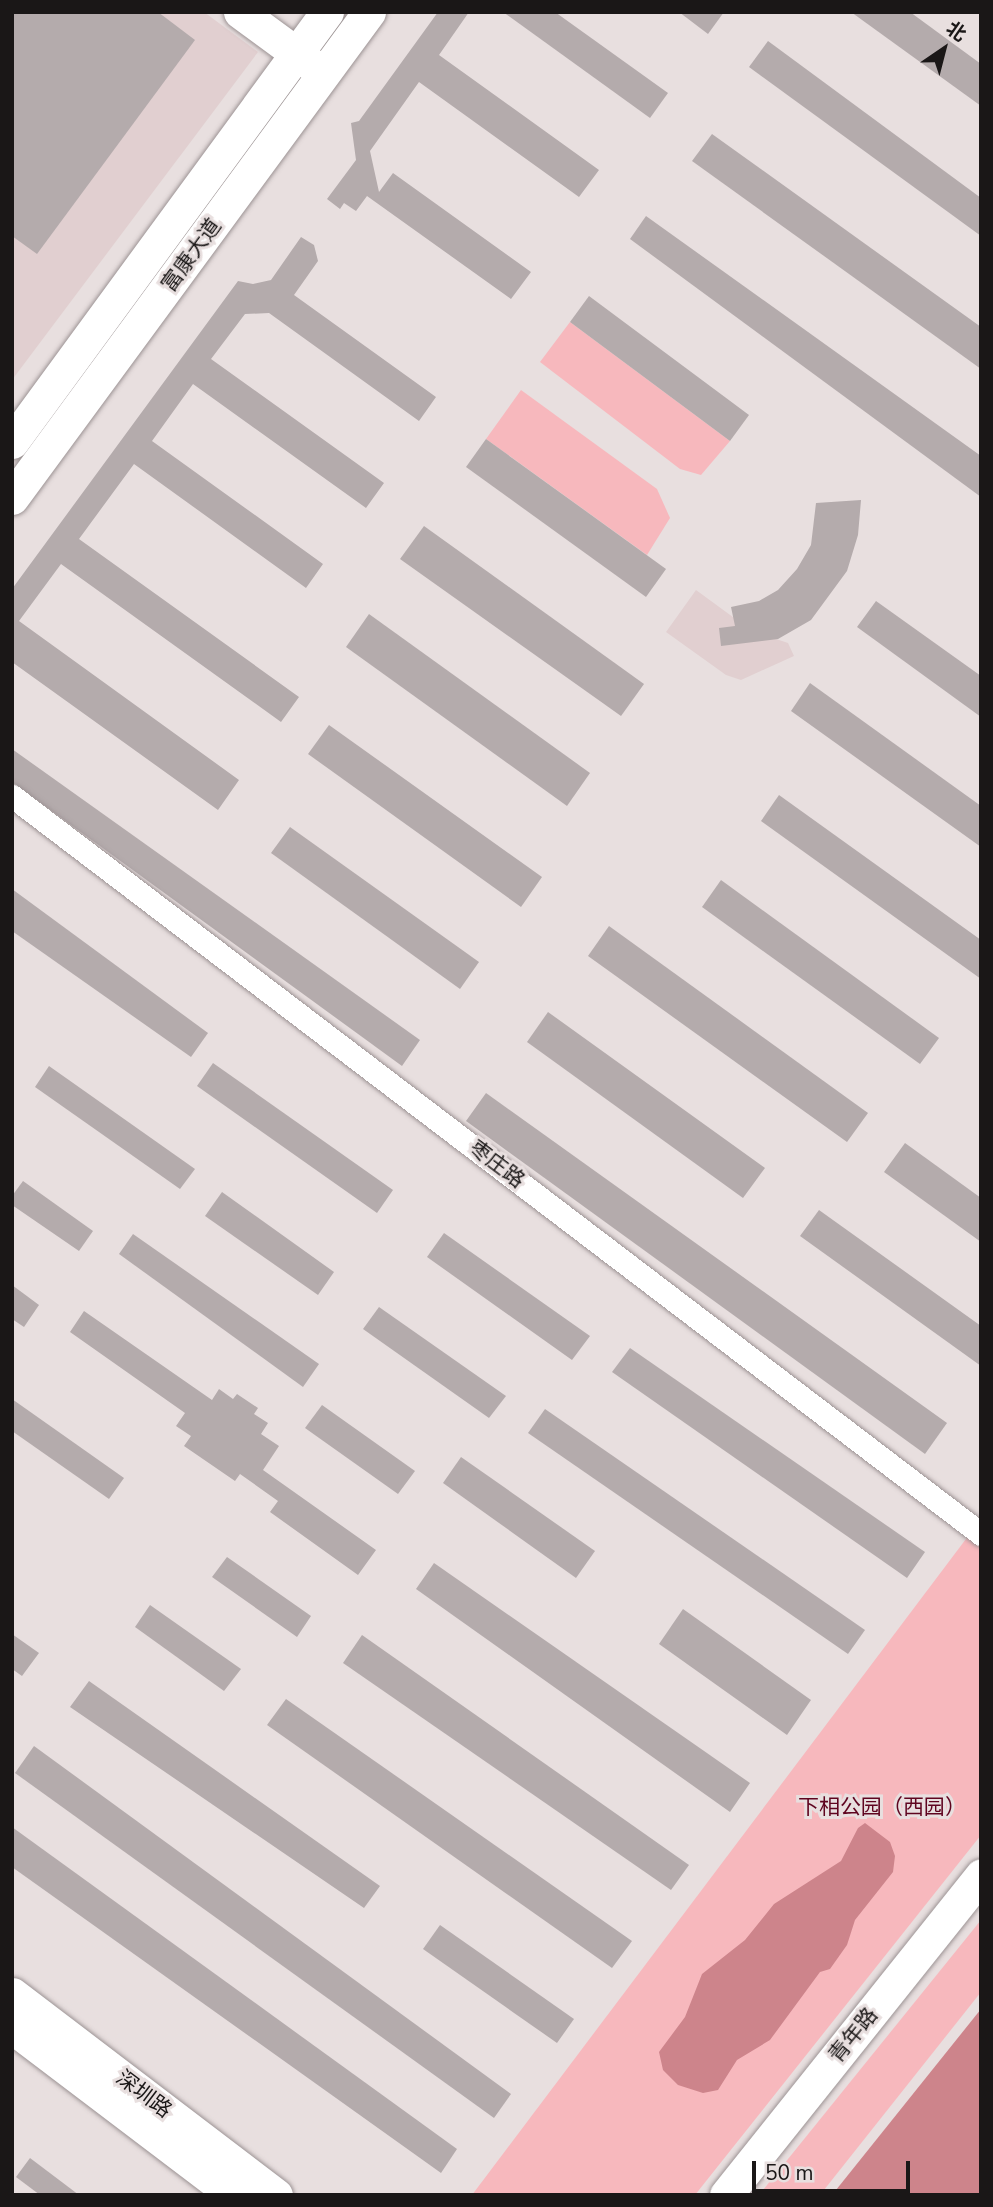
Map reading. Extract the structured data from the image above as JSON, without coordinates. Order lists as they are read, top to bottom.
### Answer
{
  "streets": {
    "street": [
      "富康大道",
      "枣庄路",
      "青年路",
      "深圳路"
    ]
  },
  "parks": ["下相公园（西园）"],
  "scale_bar": "50 m",
  "north": "top right"
}
